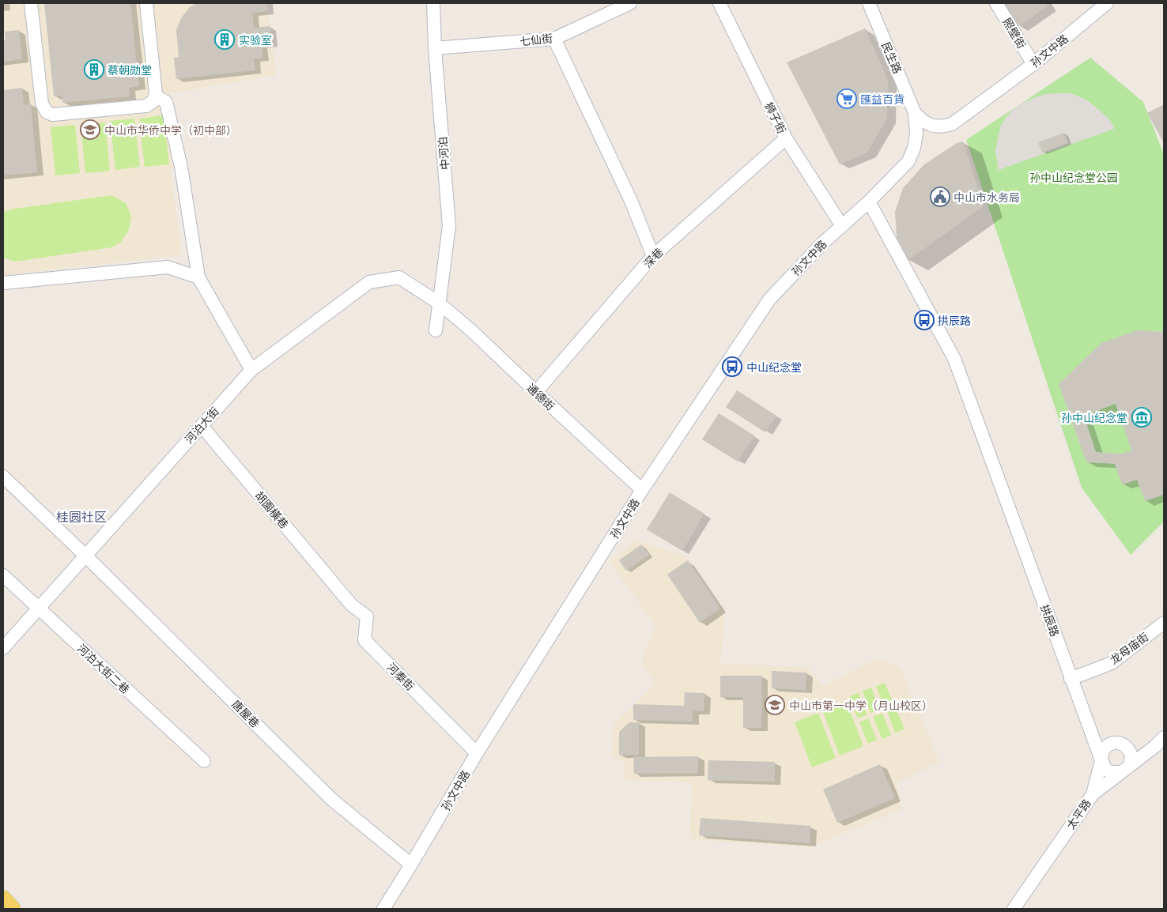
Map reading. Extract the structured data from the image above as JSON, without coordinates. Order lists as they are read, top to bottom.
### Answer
{
  "streets": {
    "street": [
      "照壁街",
      "七仙街",
      "孙文中路",
      "民生路",
      "狮子街",
      "中河泊",
      "深巷",
      "通德街",
      "河泊大街",
      "胡園橫巷",
      "拱辰路",
      "龙母庙街",
      "河泊大街二巷",
      "河泰街",
      "唐屋巷",
      "太平路"
    ]
  },
  "crossings": [
    ["照壁街", "孙文中路"],
    ["七仙街", "中河泊"],
    ["孙文中路", "民生路"],
    ["孙文中路", "狮子街"],
    ["孙文中路", "通德街"],
    ["孙文中路", "拱辰路"],
    ["孙文中路", "河泰街"],
    ["孙文中路", "唐屋巷"],
    ["狮子街", "深巷"],
    ["中河泊", "通德街"],
    ["中河泊", "河泊大街"],
    ["深巷", "通德街"],
    ["通德街", "河泊大街"],
    ["河泊大街", "胡園橫巷"],
    ["河泊大街", "河泊大街二巷"],
    ["河泊大街", "唐屋巷"],
    ["胡園橫巷", "河泰街"],
    ["拱辰路", "龙母庙街"],
    ["拱辰路", "太平路"]
  ],
  "districts": ["桂圆社区"],
  "parks": ["孙中山纪念堂公园"],
  "places": {
    "building": ["实验室", "蔡朝勋堂"],
    "supermarket": ["匯益百貨"],
    "school or university": ["中山市华侨中学（初中部）", "中山市第一中学（月山校区）"],
    "public building": ["中山市水务局"],
    "bus stop": ["拱辰路", "中山纪念堂"],
    "museum": ["孙中山纪念堂"]
  }
}
